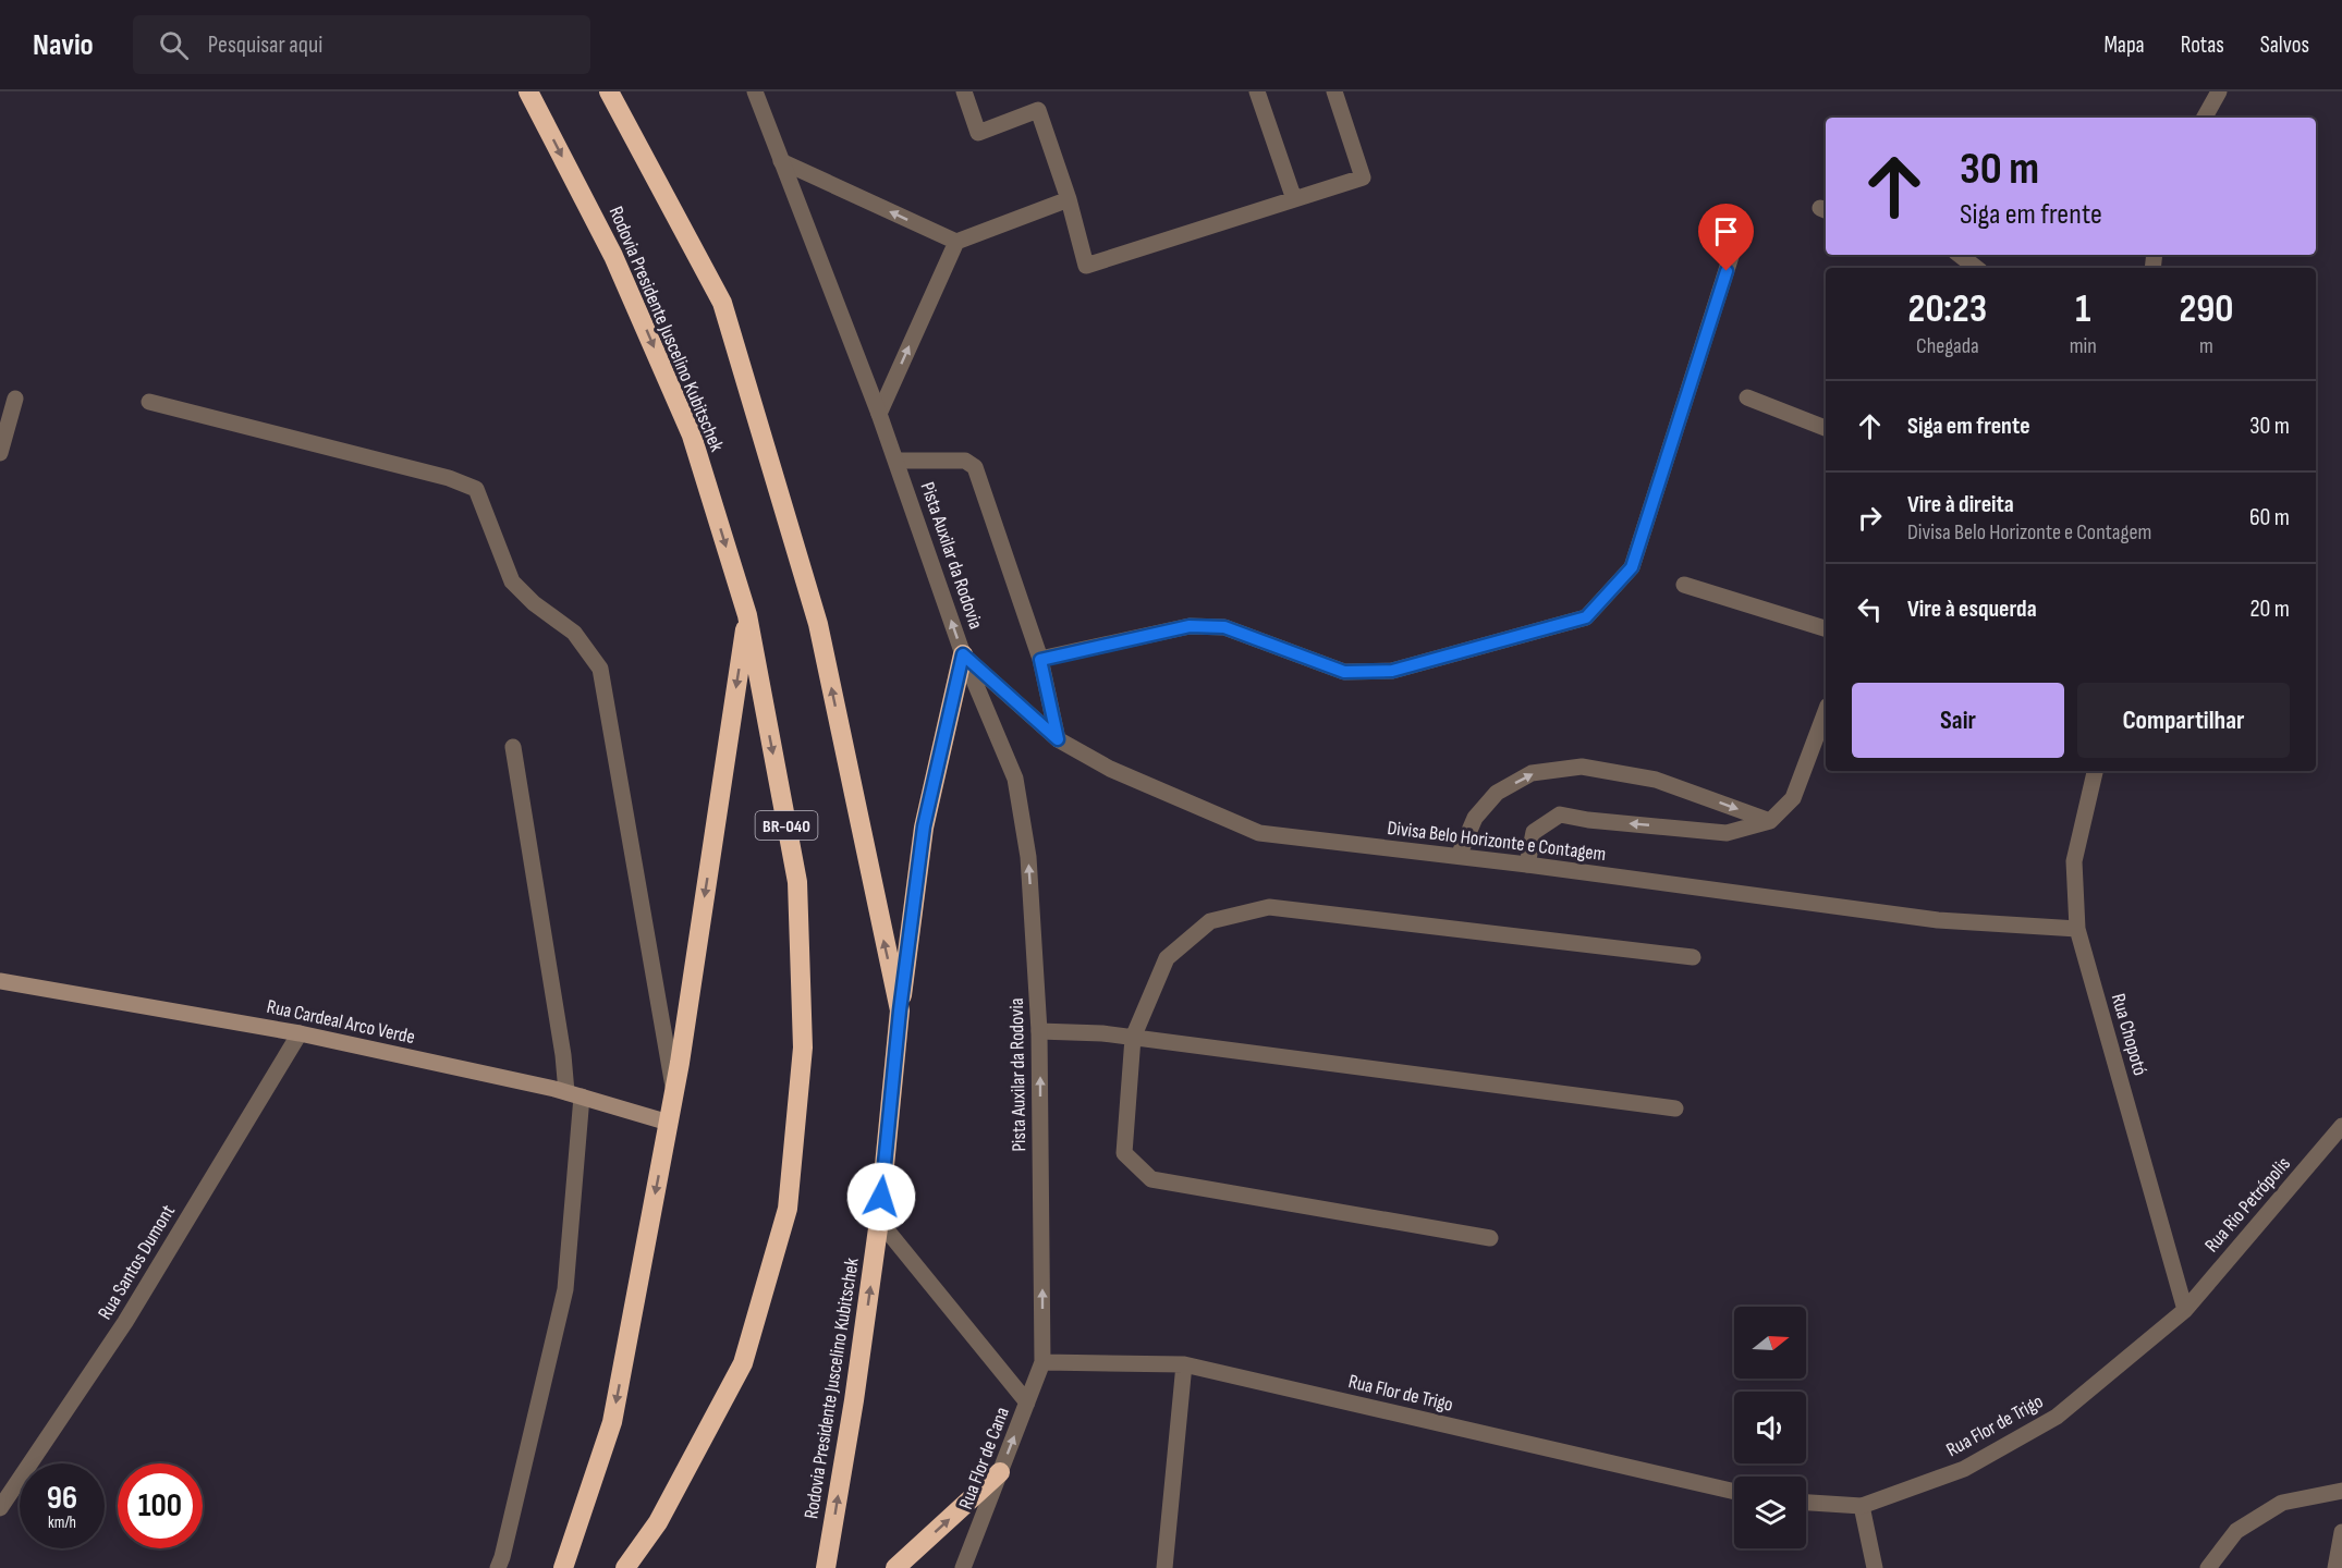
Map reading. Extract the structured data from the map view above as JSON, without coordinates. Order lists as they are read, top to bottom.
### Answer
{
  "streets": {
    "highway": ["Rodovia Presidente Juscelino Kubitschek", "BR-040"],
    "street": [
      "Pista Auxilar da Rodovia",
      "Divisa Belo Horizonte e Contagem",
      "Rua Cardeal Arco Verde",
      "Rua Chopotó",
      "Rua Rio Petrópolis",
      "Rua Santos Dumont",
      "Rua Flor de Trigo",
      "Rua Flor de Cana"
    ]
  },
  "crossings": [
    ["Pista Auxilar da Rodovia", "Divisa Belo Horizonte e Contagem"],
    ["Pista Auxilar da Rodovia", "Rua Flor de Trigo"],
    ["Pista Auxilar da Rodovia", "Rua Flor de Cana"],
    ["Divisa Belo Horizonte e Contagem", "Rua Chopotó"],
    ["Rua Cardeal Arco Verde", "Rua Santos Dumont"],
    ["Rua Chopotó", "Rua Rio Petrópolis"],
    ["Rua Chopotó", "Rua Flor de Trigo"],
    ["Rua Rio Petrópolis", "Rua Flor de Trigo"],
    ["Rua Flor de Trigo", "Rua Flor de Cana"]
  ],
  "one_way": ["Pista Auxilar da Rodovia"],
  "north": "right",
  "page": {
    "header": "Navio",
    "search": "Pesquisar aqui",
    "nav": ["Mapa", "Rotas", "Salvos"],
    "turn": ["30 m", "Siga em frente"],
    "eta": [
      "20:23",
      "Chegada",
      "1",
      "min",
      "290",
      "m"
    ],
    "list": [
      {
        "name": "Siga em frente",
        "value": "30 m"
      },
      {
        "name": "Vire à direita",
        "note": "Divisa Belo Horizonte e Contagem",
        "value": "60 m"
      },
      {
        "name": "Vire à esquerda",
        "value": "20 m"
      }
    ],
    "buttons": ["Sair", "Compartilhar"],
    "speed": "96 km/h",
    "limit": "100"
  }
}
